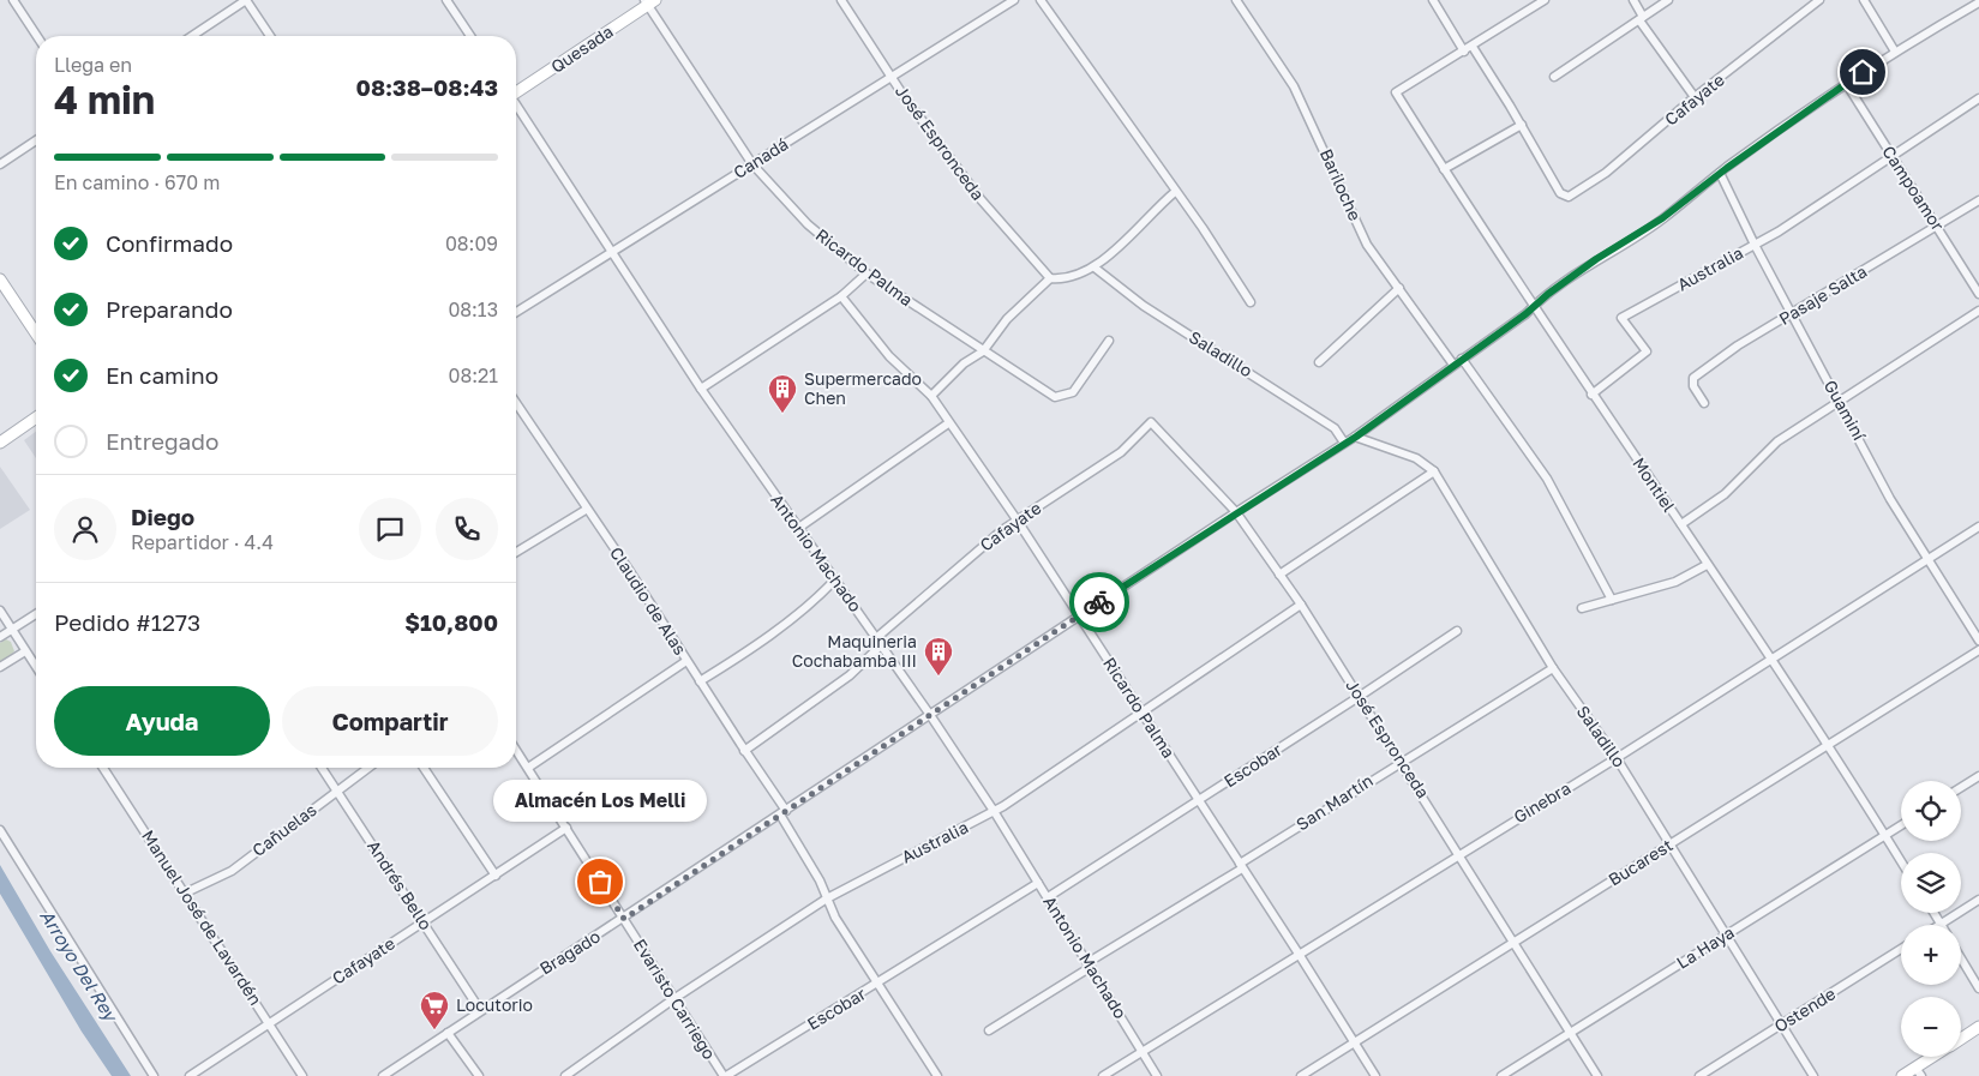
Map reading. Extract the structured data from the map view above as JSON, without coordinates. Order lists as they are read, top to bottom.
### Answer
{
  "streets": {
    "street": [
      "Quesada",
      "Cafayate",
      "José Espronceda",
      "Canadá",
      "Bariloche",
      "Campoamor",
      "Ricardo Palma",
      "Australia",
      "Pasaje Salta",
      "Saladillo",
      "Guaminí",
      "Montiel",
      "Antonio Machado",
      "Claudio de Alas",
      "Escobar",
      "San Martín",
      "Ginebra",
      "Cañuelas",
      "Bucarest",
      "Andrés Bello",
      "Manuel José de Lavardén",
      "La Haya",
      "Bragado",
      "Evaristo Carriego",
      "Ostende"
    ]
  },
  "crossings": [
    ["Quesada", "Ricardo Palma"],
    ["Cafayate", "José Espronceda"],
    ["Cafayate", "Ricardo Palma"],
    ["Cafayate", "Antonio Machado"],
    ["Cafayate", "Claudio de Alas"],
    ["Cafayate", "Andrés Bello"],
    ["Cafayate", "Manuel José de Lavardén"],
    ["Cafayate", "Evaristo Carriego"],
    ["José Espronceda", "Canadá"],
    ["José Espronceda", "Australia"],
    ["José Espronceda", "Escobar"],
    ["José Espronceda", "San Martín"],
    ["José Espronceda", "Ginebra"],
    ["José Espronceda", "Bucarest"],
    ["José Espronceda", "La Haya"],
    ["José Espronceda", "Bragado"],
    ["Canadá", "Ricardo Palma"],
    ["Canadá", "Antonio Machado"],
    ["Bariloche", "Bragado"],
    ["Campoamor", "Australia"],
    ["Campoamor", "Pasaje Salta"],
    ["Campoamor", "Bragado"],
    ["Ricardo Palma", "Australia"],
    ["Ricardo Palma", "Escobar"],
    ["Ricardo Palma", "San Martín"],
    ["Ricardo Palma", "Ginebra"],
    ["Ricardo Palma", "Bucarest"],
    ["Ricardo Palma", "Bragado"],
    ["Australia", "Guaminí"],
    ["Australia", "Montiel"],
    ["Australia", "Antonio Machado"],
    ["Australia", "Claudio de Alas"],
    ["Australia", "Evaristo Carriego"],
    ["Pasaje Salta", "Guaminí"],
    ["Saladillo", "San Martín"],
    ["Saladillo", "Ginebra"],
    ["Saladillo", "Bucarest"],
    ["Saladillo", "La Haya"],
    ["Saladillo", "Bragado"],
    ["Saladillo", "Ostende"],
    ["Guaminí", "Ginebra"],
    ["Guaminí", "Bragado"],
    ["Montiel", "Ginebra"],
    ["Montiel", "Bucarest"],
    ["Montiel", "La Haya"],
    ["Montiel", "Bragado"],
    ["Antonio Machado", "Escobar"],
    ["Antonio Machado", "San Martín"],
    ["Antonio Machado", "Ginebra"],
    ["Antonio Machado", "Bragado"],
    ["Claudio de Alas", "Escobar"],
    ["Claudio de Alas", "Bragado"],
    ["Escobar", "Evaristo Carriego"],
    ["Cañuelas", "Andrés Bello"],
    ["Cañuelas", "Manuel José de Lavardén"],
    ["Andrés Bello", "Bragado"],
    ["Bragado", "Evaristo Carriego"]
  ],
  "water": ["Arroyo Del Rey"],
  "places": {
    "building": ["Supermercado Chen", "Maquineria Cochabamba III"],
    "other": ["Almacén Los Melli"],
    "supermarket": ["Locutorio"]
  },
  "page": {
    "heading": ["4 min", "Llega en", "08:38–08:43"],
    "panel": [
      "Diego",
      "Repartidor · 4.4",
      "Pedido #1273",
      "$10,800"
    ],
    "bar": "En camino · 670 m",
    "list": [
      ["Confirmado", "08:09"],
      ["Preparando", "08:13"],
      ["En camino", "08:21"],
      "Entregado"
    ],
    "buttons": ["Ayuda", "Compartir"],
    "bubble": "Almacén Los Melli",
    "map_buttons": ["+", "−"]
  }
}
